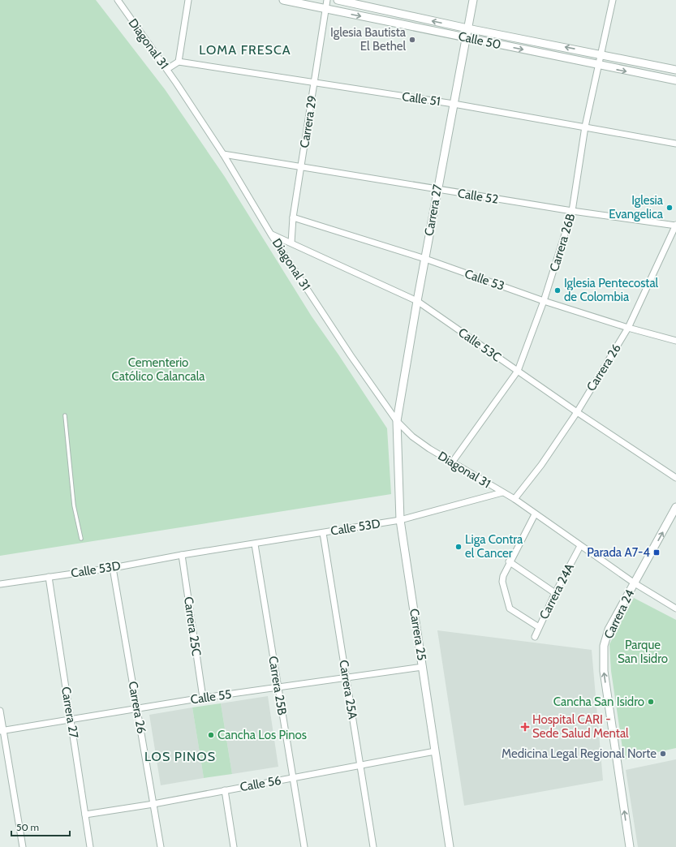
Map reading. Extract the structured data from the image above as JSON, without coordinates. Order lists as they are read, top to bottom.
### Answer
{
  "streets": {
    "street": [
      "Calle 50",
      "Diagonal 31",
      "Calle 51",
      "Carrera 29",
      "Calle 52",
      "Carrera 27",
      "Carrera 26B",
      "Calle 53",
      "Calle 53C",
      "Carrera 26",
      "Calle 53D",
      "Carrera 24A",
      "Carrera 24",
      "Carrera 25C",
      "Carrera 25",
      "Carrera 25B",
      "Carrera 25A",
      "Calle 55",
      "Calle 56"
    ]
  },
  "crossings": [
    ["Calle 50", "Carrera 29"],
    ["Calle 50", "Carrera 27"],
    ["Calle 50", "Carrera 26B"],
    ["Diagonal 31", "Calle 52"],
    ["Diagonal 31", "Carrera 27"],
    ["Diagonal 31", "Carrera 26B"],
    ["Diagonal 31", "Calle 53C"],
    ["Diagonal 31", "Calle 53D"],
    ["Diagonal 31", "Carrera 25"],
    ["Calle 51", "Carrera 29"],
    ["Calle 51", "Carrera 27"],
    ["Calle 51", "Carrera 26B"],
    ["Carrera 29", "Calle 52"],
    ["Carrera 29", "Calle 53"],
    ["Carrera 29", "Calle 53C"],
    ["Calle 52", "Carrera 27"],
    ["Calle 52", "Carrera 26B"],
    ["Calle 52", "Carrera 26"],
    ["Carrera 27", "Calle 53"],
    ["Carrera 27", "Calle 53C"],
    ["Carrera 27", "Calle 53D"],
    ["Carrera 27", "Carrera 25"],
    ["Carrera 27", "Calle 55"],
    ["Carrera 27", "Calle 56"],
    ["Carrera 26B", "Calle 53"],
    ["Carrera 26B", "Calle 53C"],
    ["Calle 53", "Carrera 26"],
    ["Calle 53C", "Carrera 26"],
    ["Carrera 26", "Calle 53D"],
    ["Carrera 26", "Calle 55"],
    ["Carrera 26", "Calle 56"],
    ["Calle 53D", "Carrera 25C"],
    ["Calle 53D", "Carrera 25"],
    ["Calle 53D", "Carrera 25B"],
    ["Calle 53D", "Carrera 25A"],
    ["Carrera 25C", "Calle 55"],
    ["Carrera 25", "Calle 55"],
    ["Carrera 25", "Calle 56"],
    ["Carrera 25B", "Calle 55"],
    ["Carrera 25B", "Calle 56"],
    ["Carrera 25A", "Calle 55"],
    ["Carrera 25A", "Calle 56"]
  ],
  "one_way": ["Carrera 24"],
  "districts": ["LOMA FRESCA", "LOS PINOS"],
  "parks": ["Cementerio Católico Calancala", "Parque San Isidro"],
  "places": {
    "other": [
      "Iglesia Bautista El Bethel",
      "Iglesia Evangelica",
      "Iglesia Pentecostal de Colombia",
      "Liga Contra el Cancer",
      "Cancha San Isidro",
      "Cancha Los Pinos",
      "Medicina Legal Regional Norte"
    ],
    "transit": ["Parada A7-4"],
    "health": ["Hospital CARI - Sede Salud Mental"]
  },
  "scale_bar": "50 m"
}
